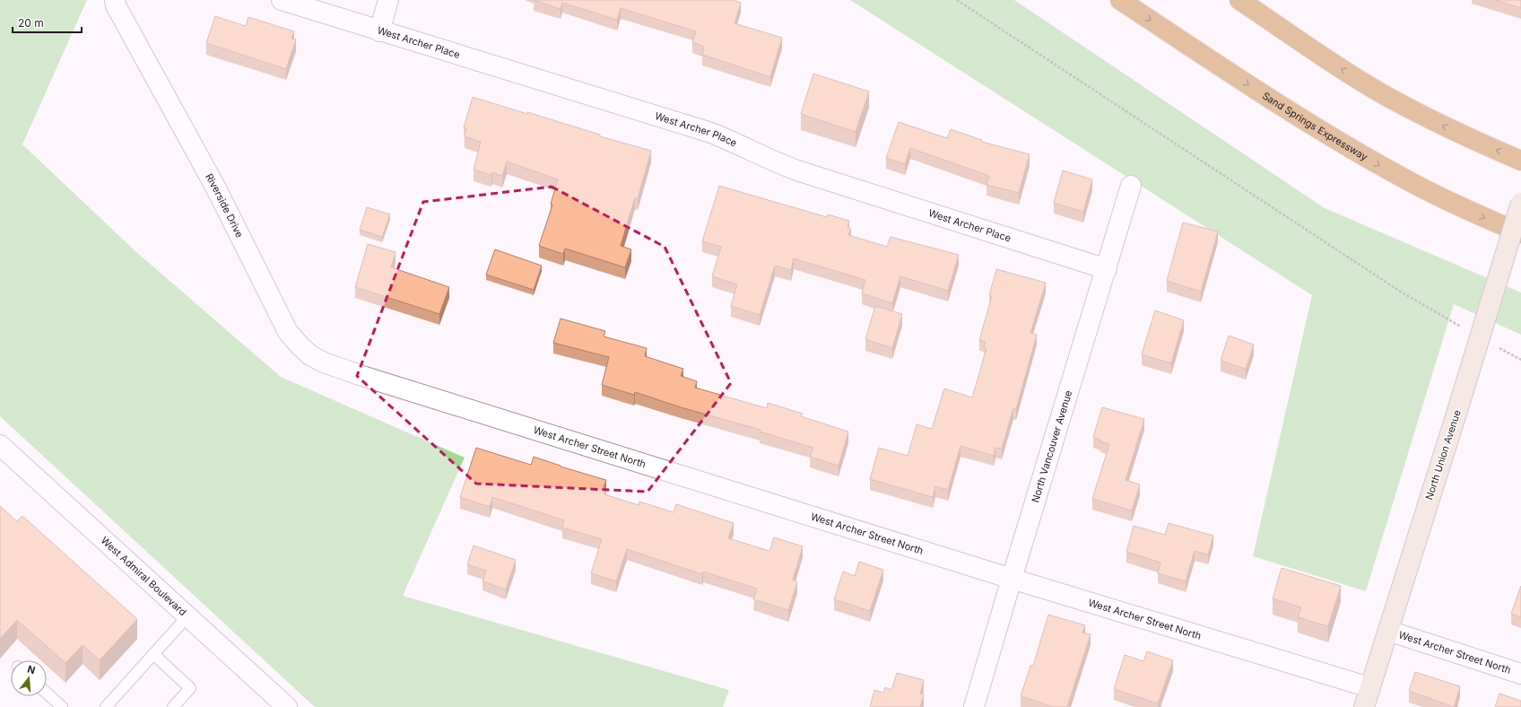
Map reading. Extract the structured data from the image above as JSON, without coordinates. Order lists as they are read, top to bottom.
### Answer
{
  "streets": {
    "highway": ["Sand Springs Expressway"],
    "street": [
      "West Archer Place",
      "Riverside Drive",
      "North Vancouver Avenue",
      "West Archer Street North",
      "North Union Avenue",
      "West Admiral Boulevard"
    ]
  },
  "crossings": [
    ["West Archer Place", "North Vancouver Avenue"],
    ["Riverside Drive", "West Archer Street North"],
    ["North Vancouver Avenue", "West Archer Street North"],
    ["West Archer Street North", "North Union Avenue"]
  ],
  "scale_bar": "20 m",
  "north": "top"
}
